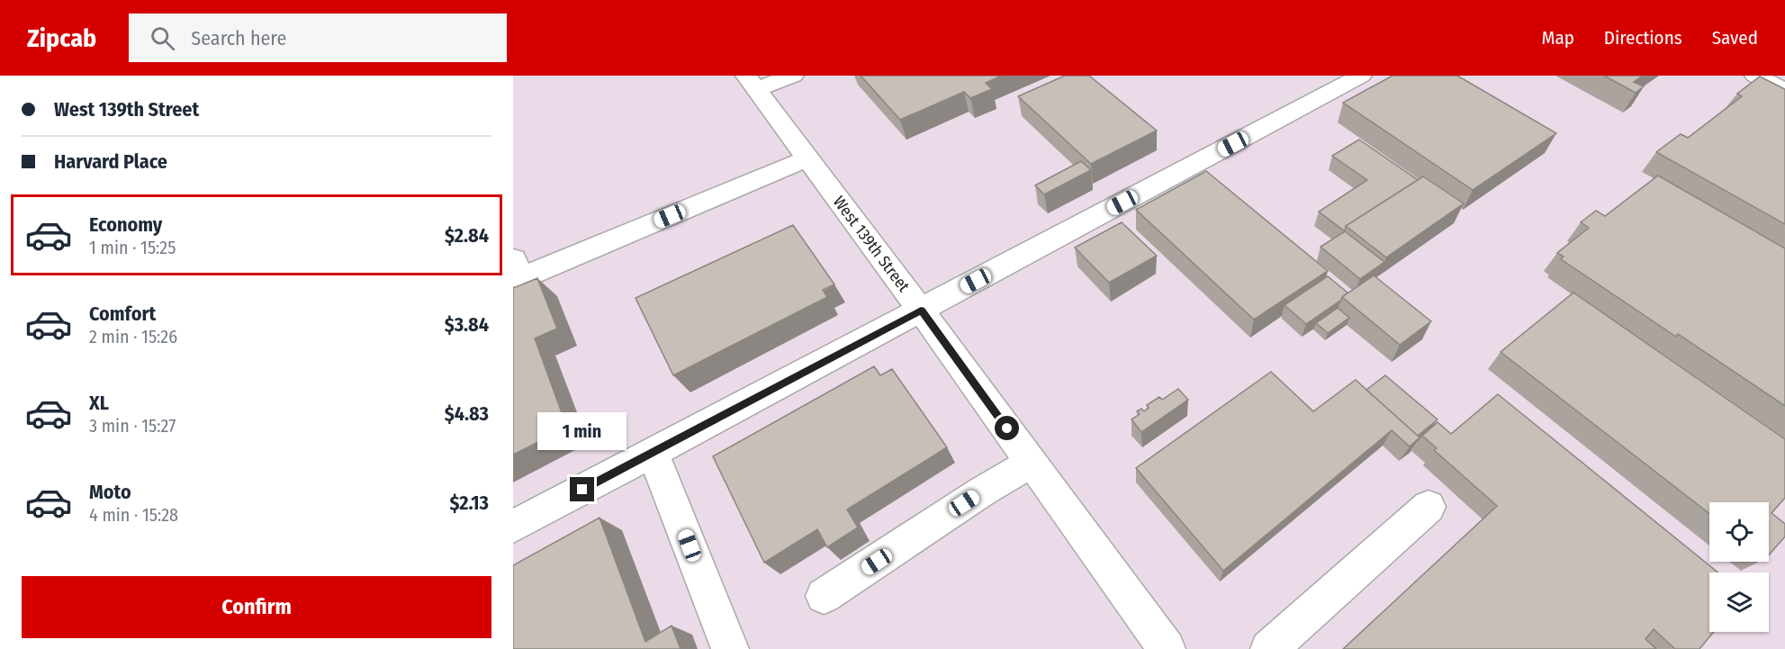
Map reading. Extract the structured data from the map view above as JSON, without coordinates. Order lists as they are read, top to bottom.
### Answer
{
  "streets": {
    "street": ["West 139th Street"]
  },
  "page": {
    "header": "Zipcab",
    "search": "Search here",
    "nav": ["Map", "Directions", "Saved"],
    "banner": ["West 139th Street", "Harvard Place"],
    "list": [
      {
        "name": "Economy",
        "note": "1 min · 15:25",
        "value": "$2.84"
      },
      {
        "name": "Comfort",
        "note": "2 min · 15:26",
        "value": "$3.84"
      },
      {
        "name": "XL",
        "note": "3 min · 15:27",
        "value": "$4.83"
      },
      {
        "name": "Moto",
        "note": "4 min · 15:28",
        "value": "$2.13"
      }
    ],
    "bubble": "1 min",
    "buttons": "Confirm"
  }
}
